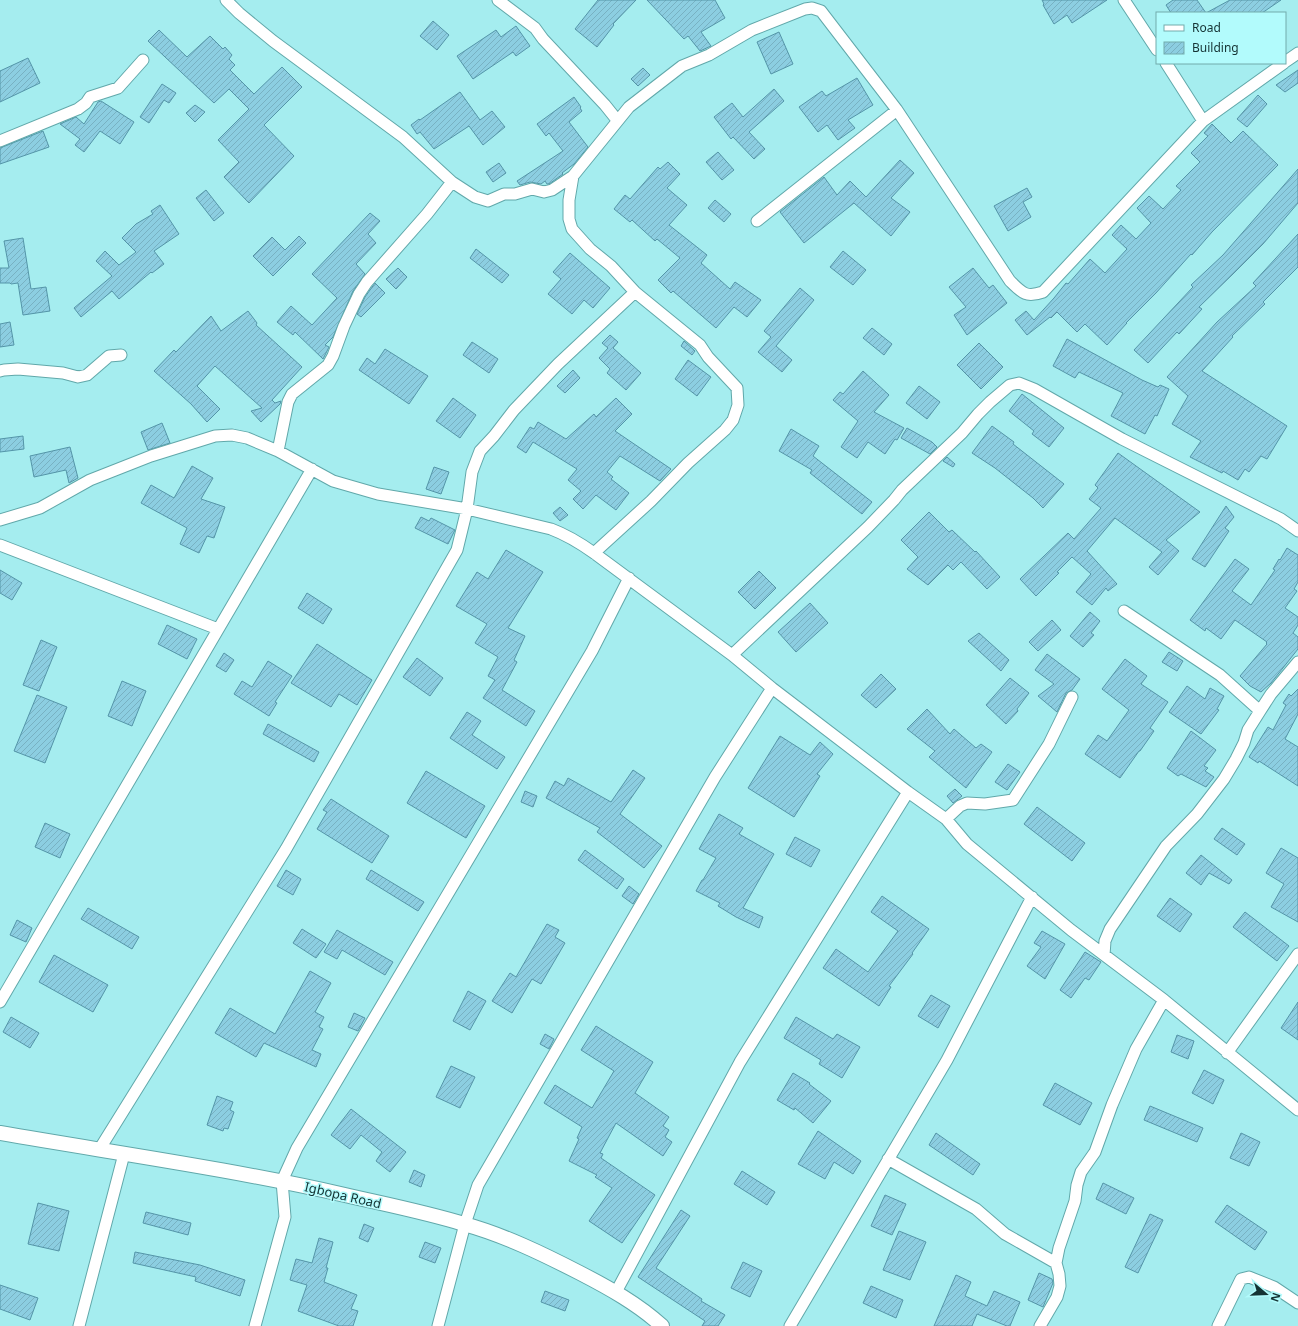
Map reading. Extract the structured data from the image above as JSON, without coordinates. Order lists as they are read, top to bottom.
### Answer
{
  "streets": {
    "street": ["Igbopa Road"]
  },
  "legend": ["Road", "Building"],
  "north": "right"
}
